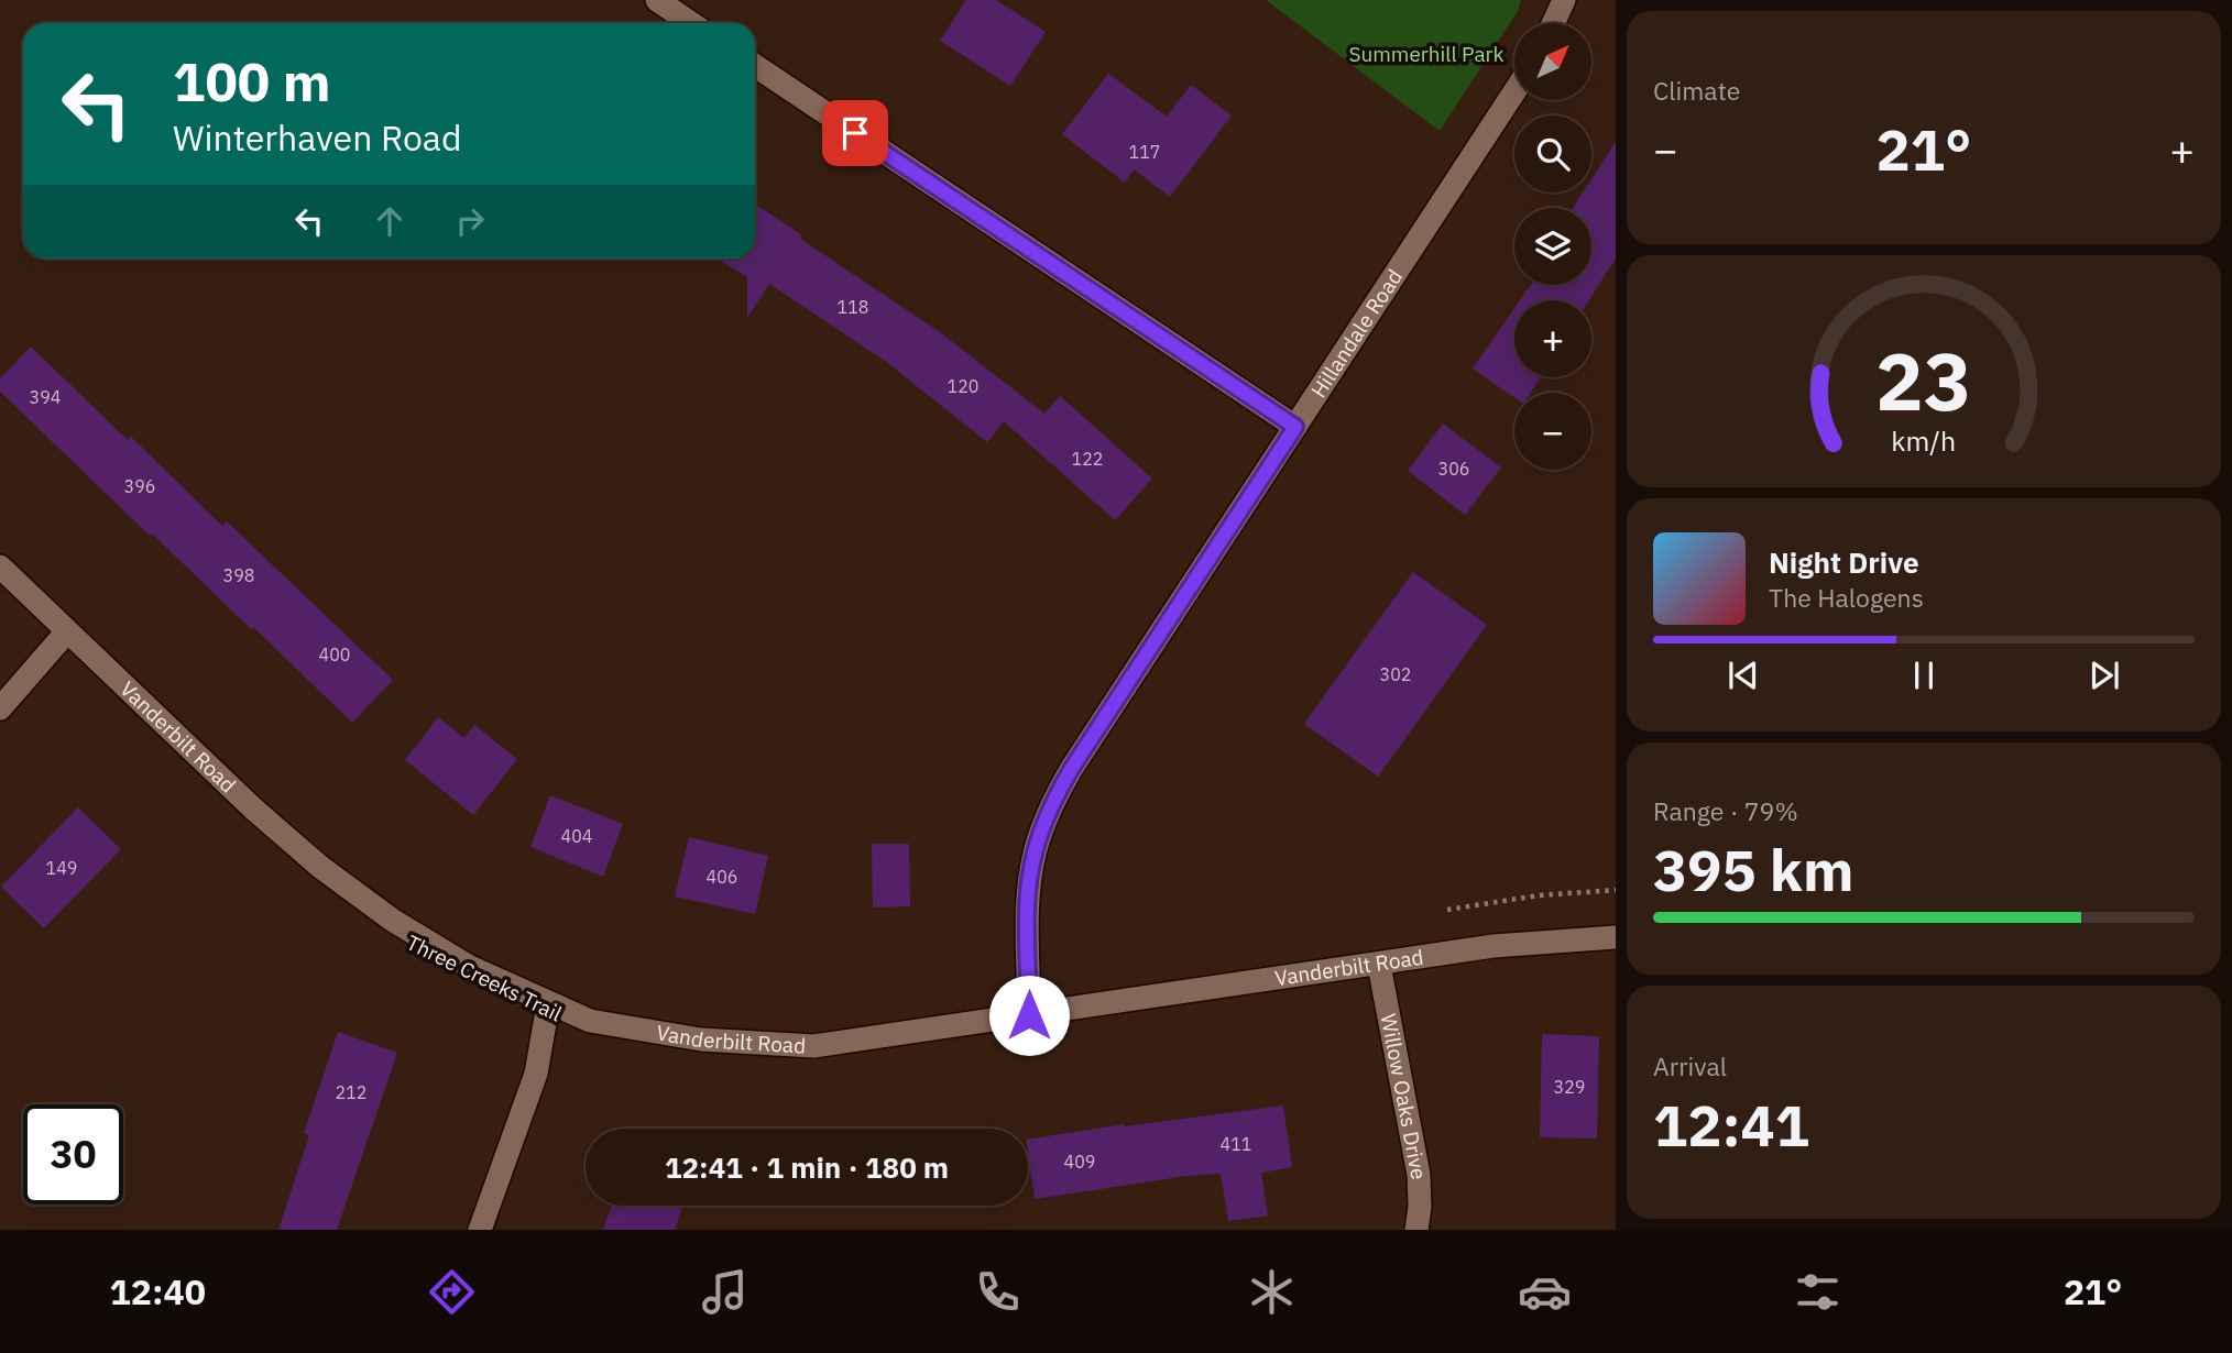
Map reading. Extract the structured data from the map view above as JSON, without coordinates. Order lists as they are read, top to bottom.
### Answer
{
  "streets": {
    "street": ["Hillandale Road", "Vanderbilt Road", "Willow Oaks Drive"]
  },
  "crossings": [
    ["Hillandale Road", "Vanderbilt Road"],
    ["Vanderbilt Road", "Willow Oaks Drive"]
  ],
  "parks": ["Summerhill Park"],
  "house_numbers": [
    "117",
    "118",
    "120",
    "394",
    "122",
    "306",
    "396",
    "398",
    "400",
    "302",
    "404",
    "149",
    "406",
    "329",
    "212",
    "411",
    "409"
  ],
  "north": "top right",
  "page": {
    "tile": [
      "Climate",
      ["Range · 79%", "395 km"],
      ["Arrival", "12:41"]
    ],
    "map_buttons": ["+", "−"],
    "turn": ["100 m", "Winterhaven Road"],
    "heat": ["−", "21°", "+"],
    "song": ["Night Drive", "The Halogens"],
    "limit": "30",
    "trip": "12:41 · 1 min · 180 m",
    "tabs": ["12:40", "21°"],
    "gauge": ["23", "km/h"]
  }
}
